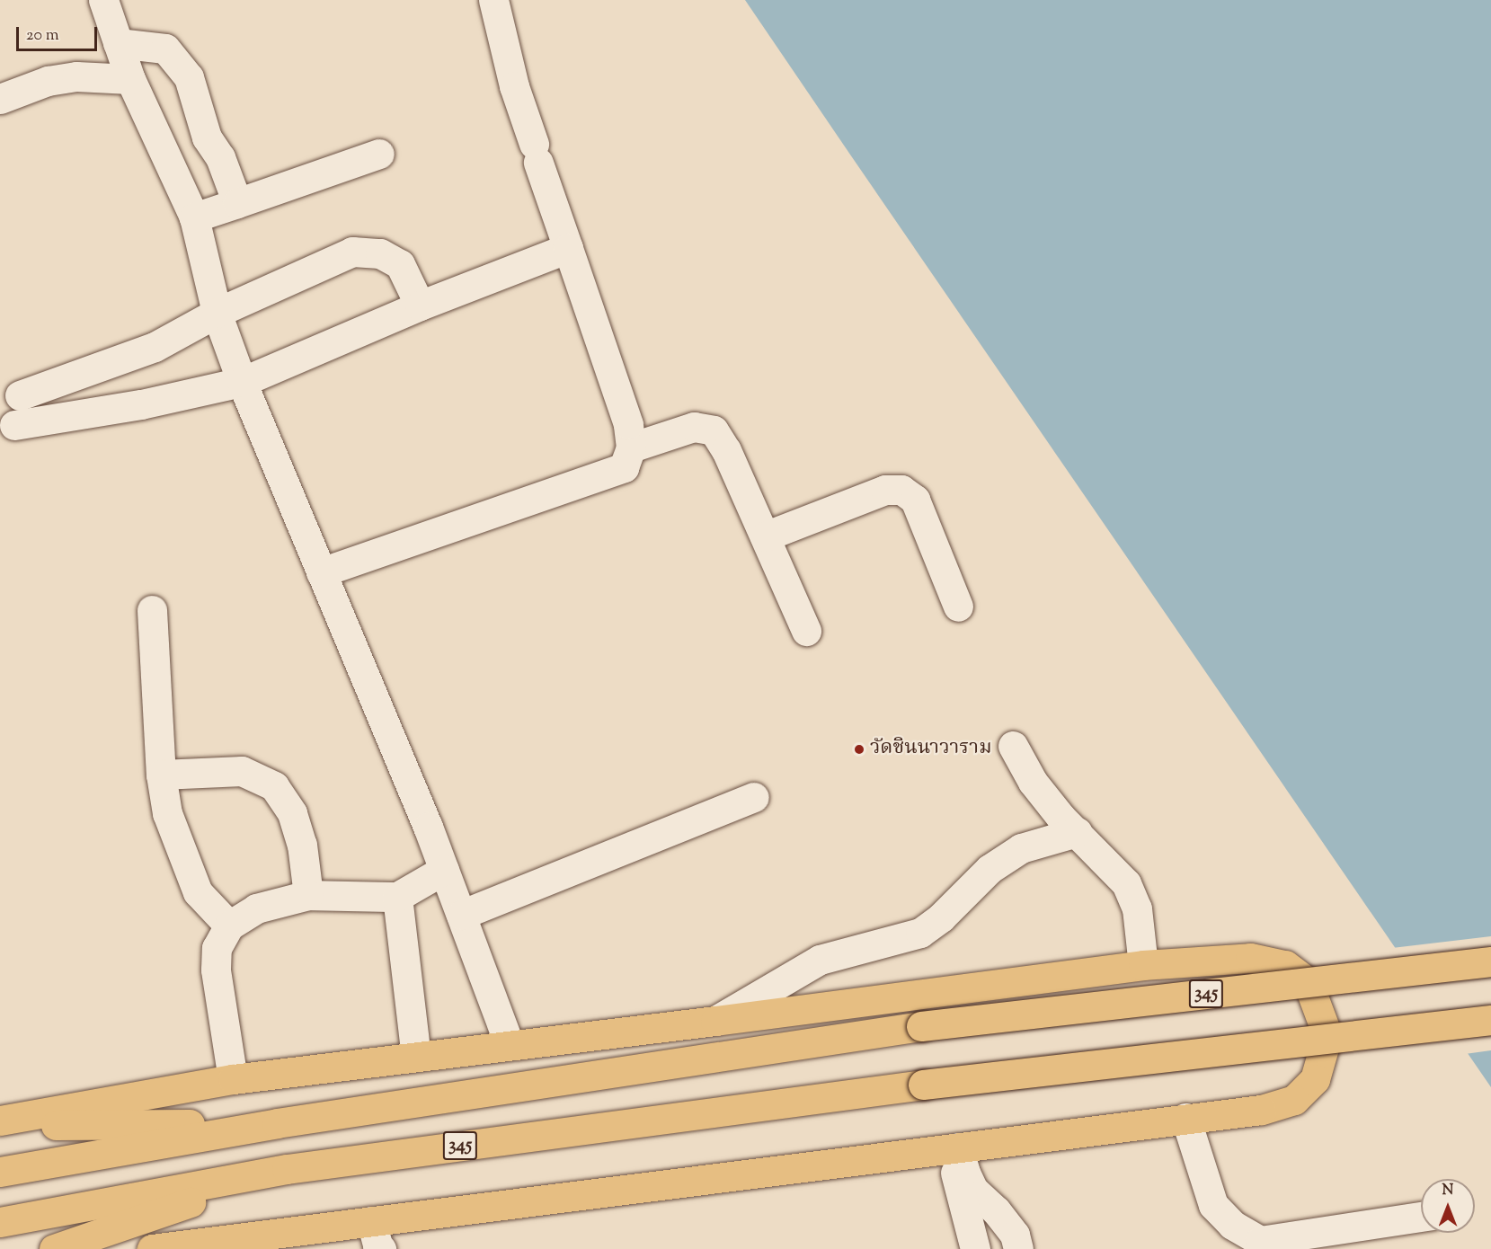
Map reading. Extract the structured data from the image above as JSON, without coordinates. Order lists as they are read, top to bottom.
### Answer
{
  "streets": {
    "main road": ["345"]
  },
  "places": ["วัดชินนาวาราม"],
  "scale_bar": "20 m",
  "north": "top"
}
